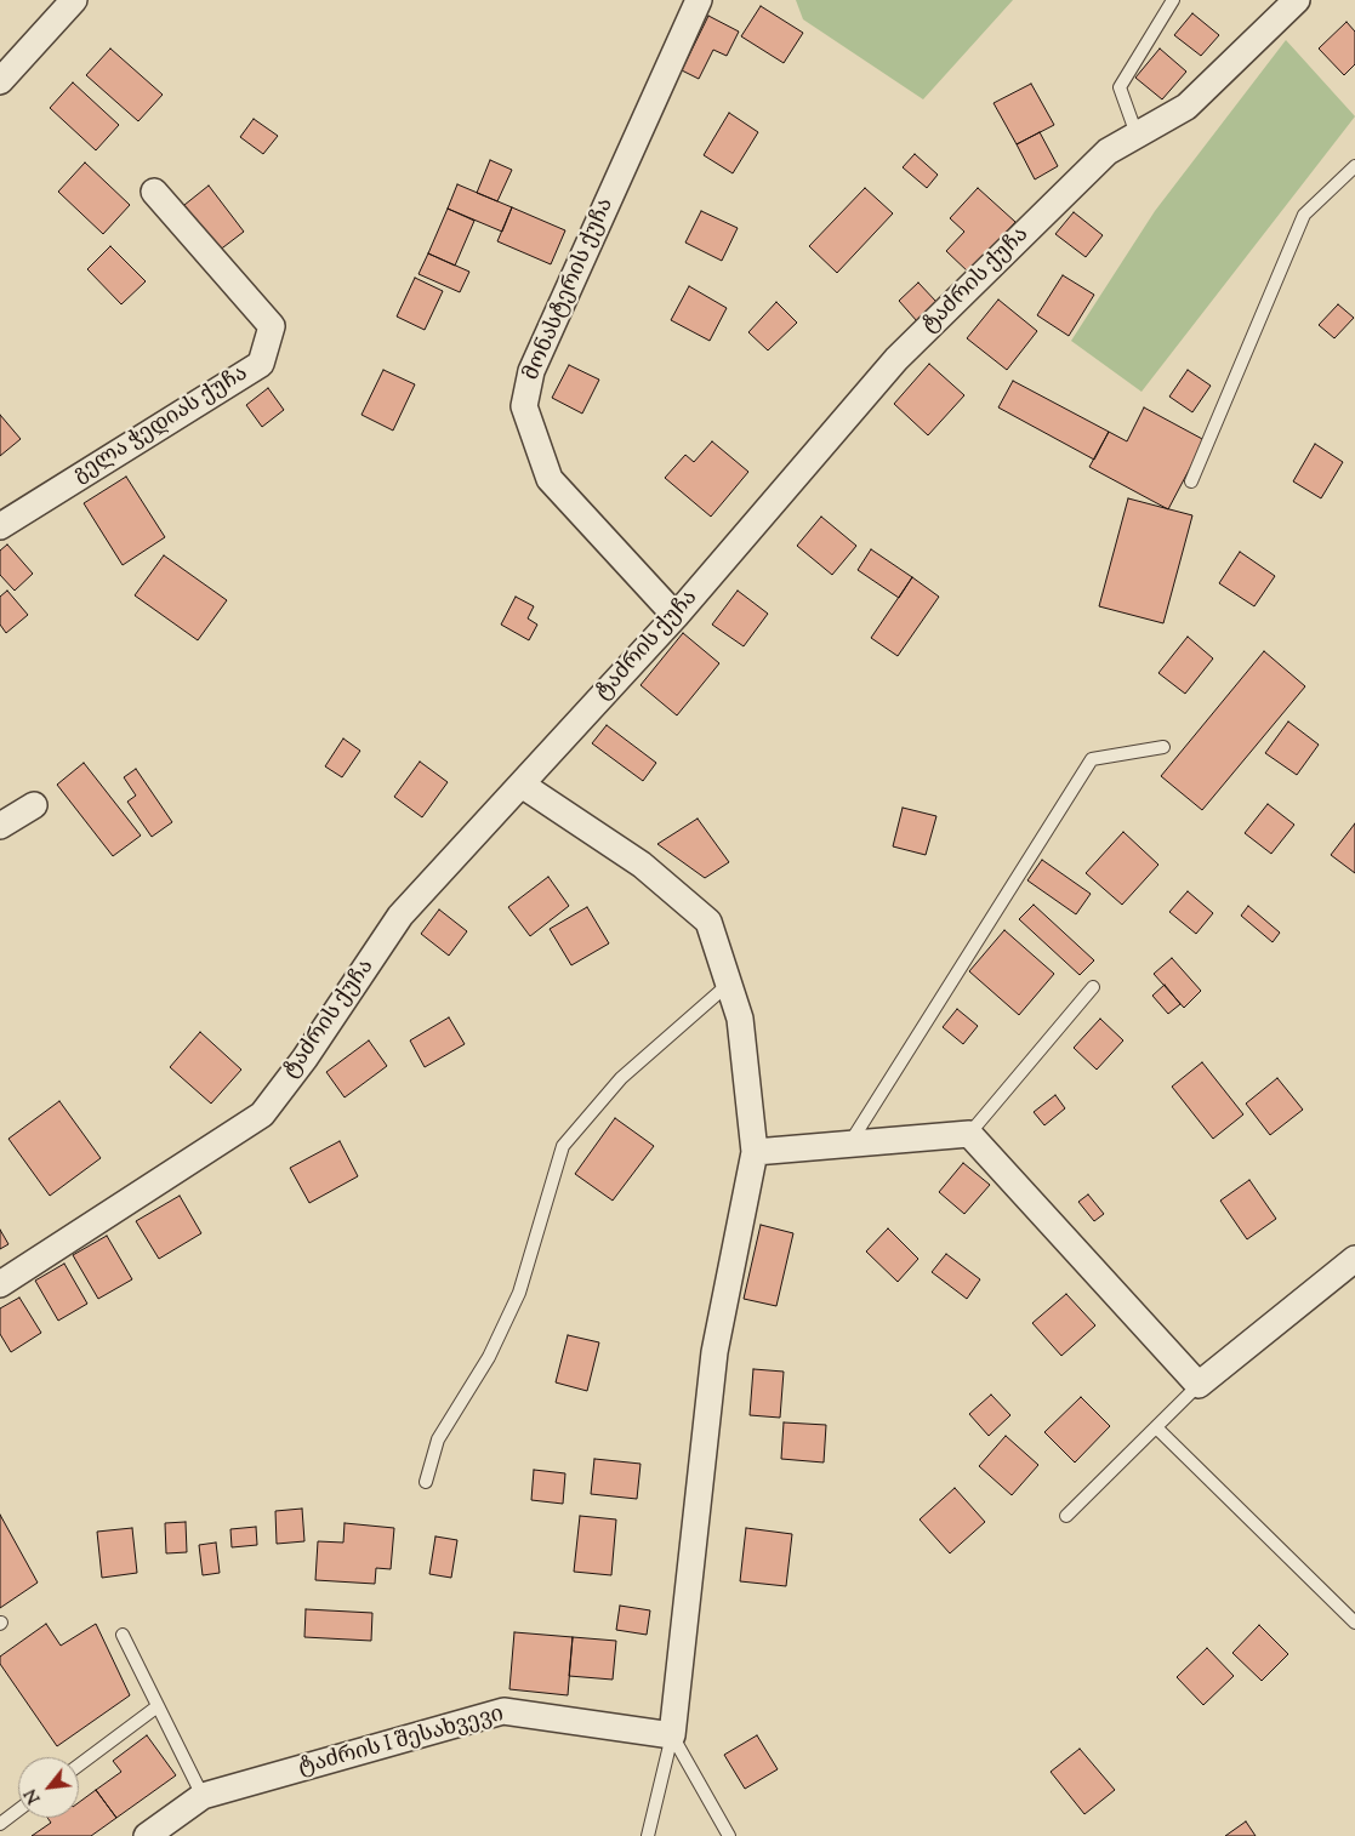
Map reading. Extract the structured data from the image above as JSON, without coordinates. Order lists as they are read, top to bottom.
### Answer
{
  "streets": {
    "street": [
      "ტაძრის ქუჩა",
      "მონასტერის ქუჩა",
      "გელა ჭედიას ქუჩა",
      "ტაძრის I შესახვევი"
    ]
  },
  "crossings": [
    ["ტაძრის ქუჩა", "მონასტერის ქუჩა"]
  ],
  "north": "bottom left"
}
